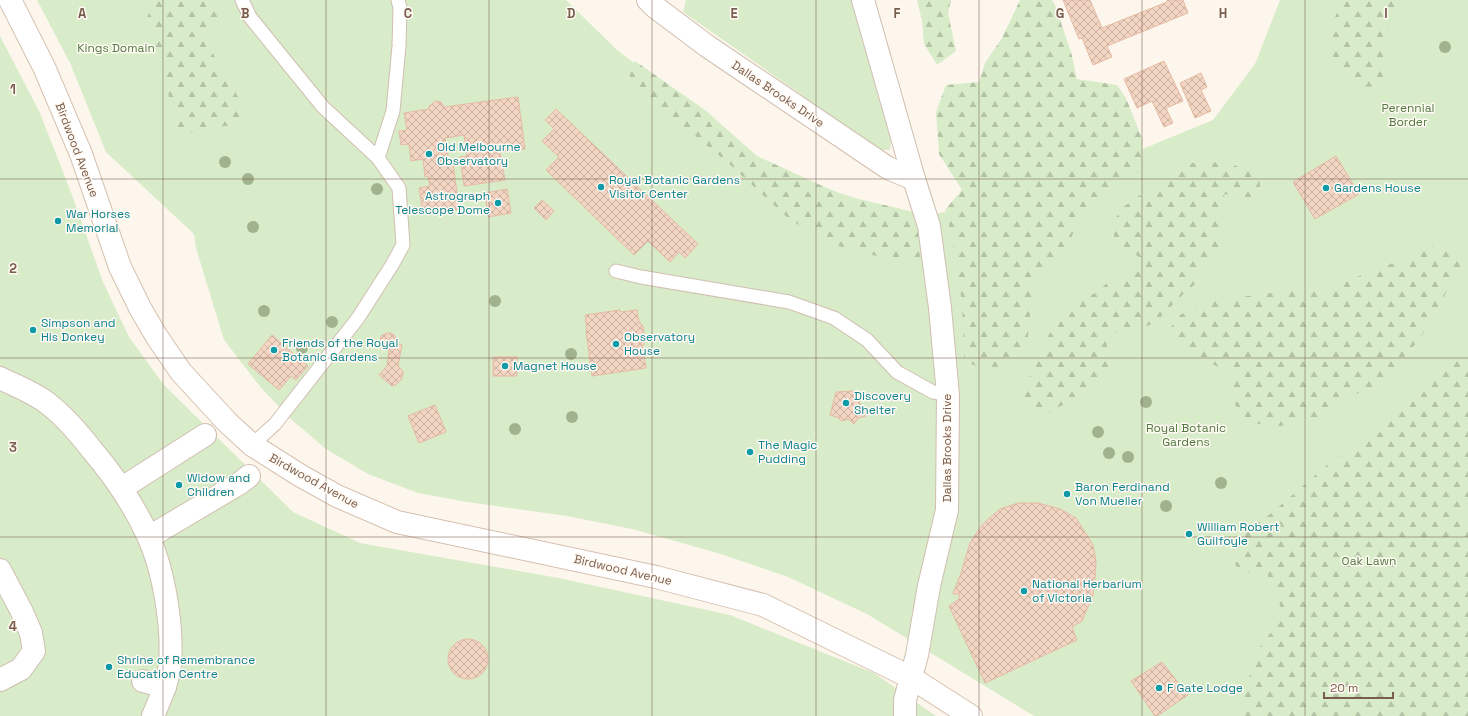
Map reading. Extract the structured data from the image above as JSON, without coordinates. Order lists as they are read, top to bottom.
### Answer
{
  "streets": {
    "street": ["Dallas Brooks Drive", "Birdwood Avenue"]
  },
  "crossings": [
    ["Dallas Brooks Drive", "Birdwood Avenue"]
  ],
  "parks": [
    "Kings Domain",
    "Perennial Border",
    "Royal Botanic Gardens",
    "Oak Lawn"
  ],
  "places": [
    "Old Melbourne Observatory",
    "Royal Botanic Gardens Visitor Center",
    "Gardens House",
    "Astrograph Telescope Dome",
    "War Horses Memorial",
    "Simpson and His Donkey",
    "Observatory House",
    "Friends of the Royal Botanic Gardens",
    "Magnet House",
    "Discovery Shelter",
    "The Magic Pudding",
    "Widow and Children",
    "Baron Ferdinand Von Mueller",
    "William Robert Guilfoyle",
    "National Herbarium of Victoria",
    "Shrine of Remembrance Education Centre",
    "F Gate Lodge"
  ],
  "scale_bar": "20 m",
  "grid": {
    "columns": [
      "A",
      "B",
      "C",
      "D",
      "E",
      "F",
      "G",
      "H",
      "I"
    ],
    "rows": [
      "1",
      "2",
      "3",
      "4"
    ]
  }
}
